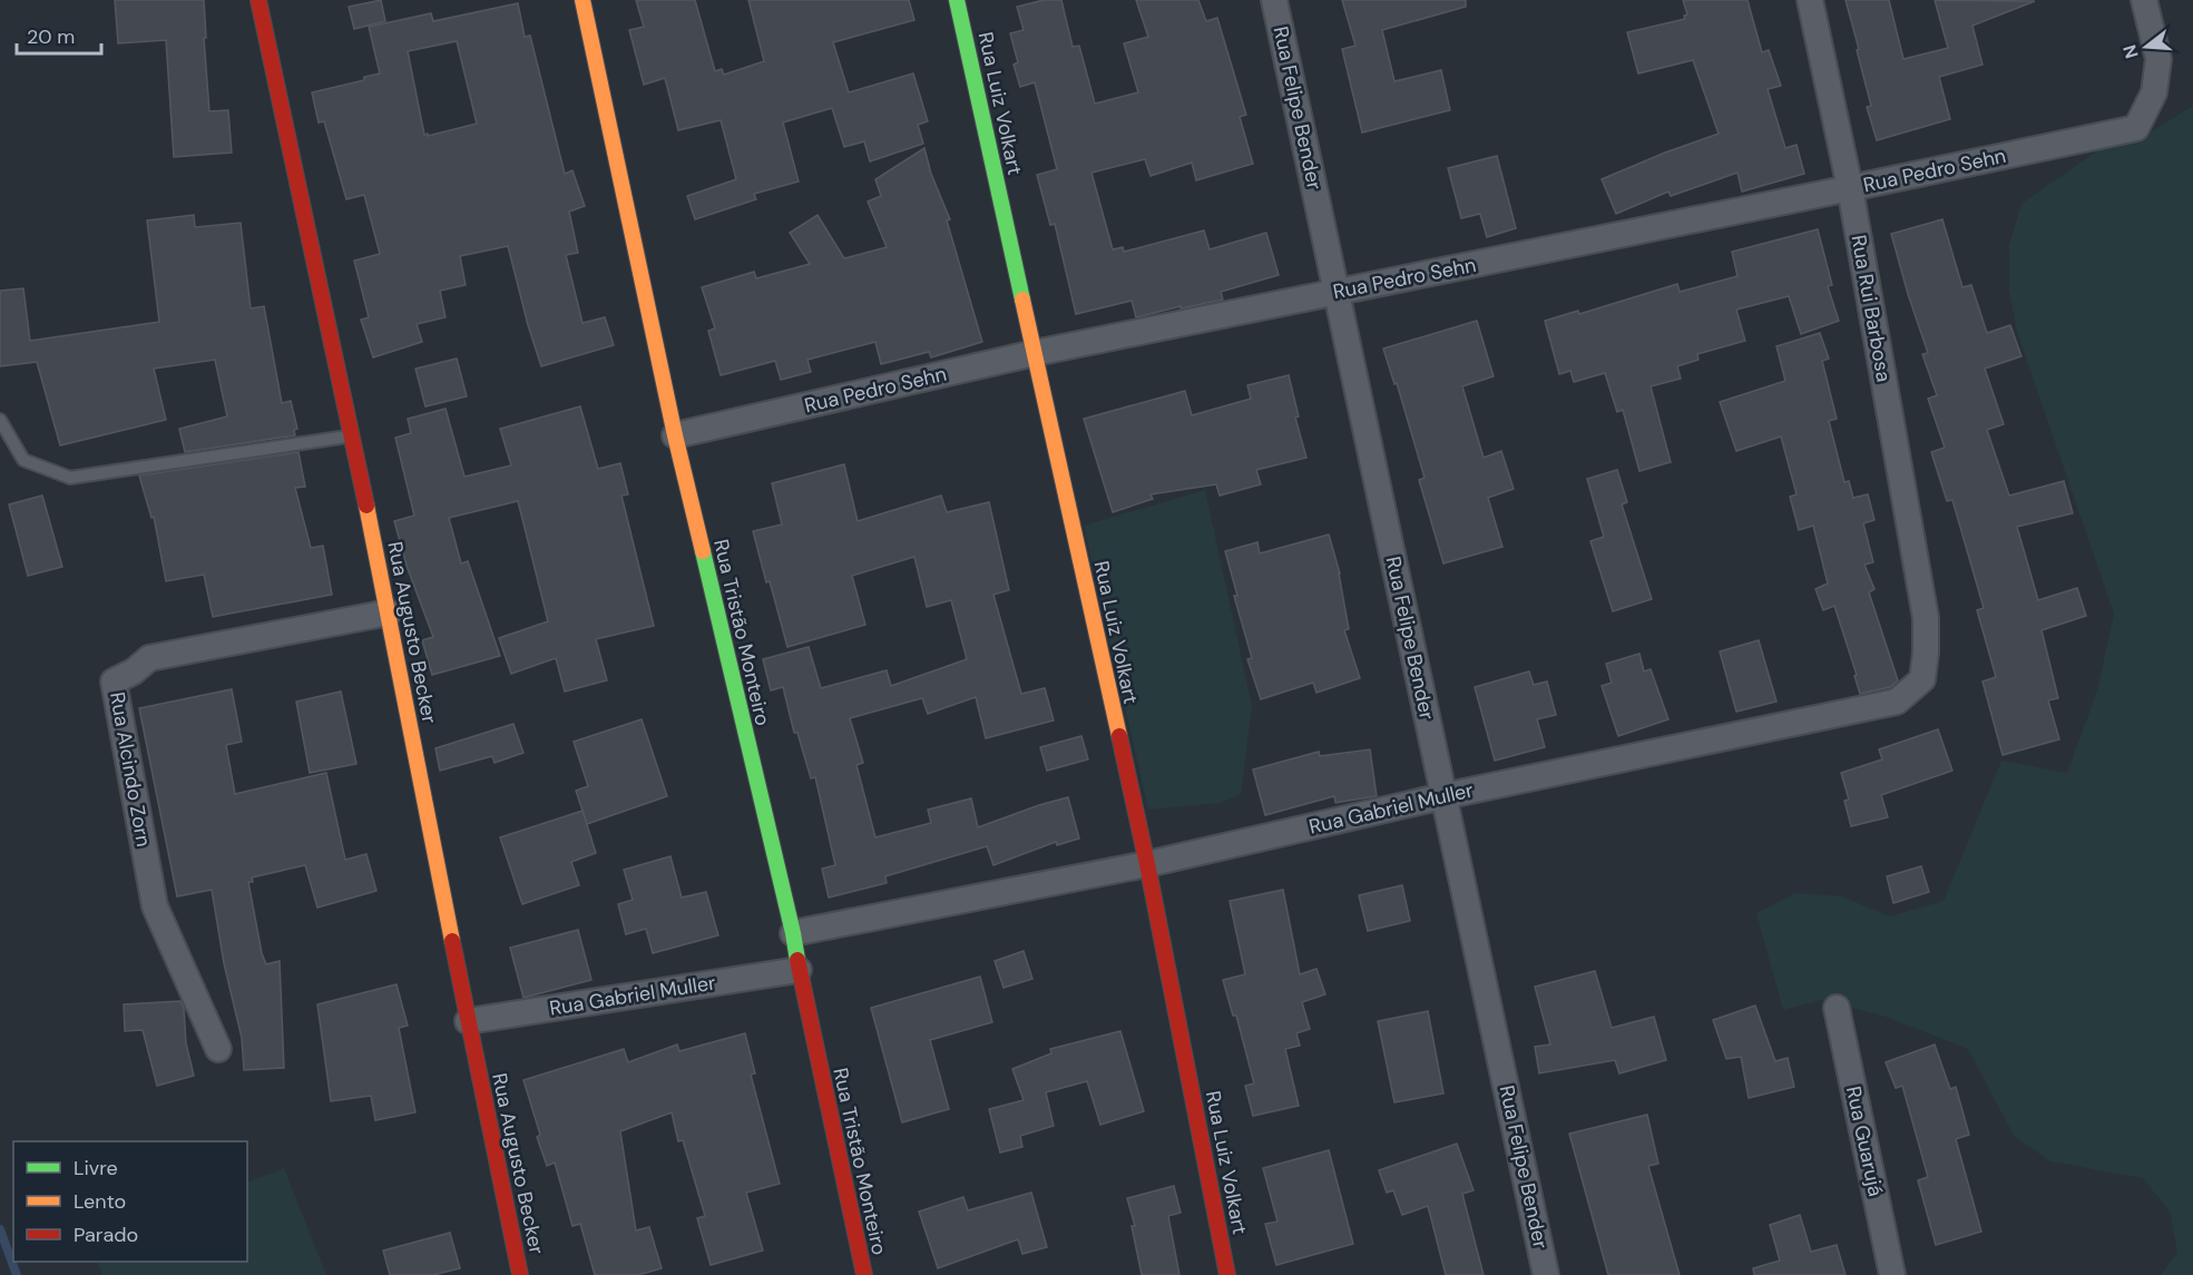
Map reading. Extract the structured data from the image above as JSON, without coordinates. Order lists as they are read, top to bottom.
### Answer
{
  "streets": {
    "street": [
      "Rua Luiz Volkart",
      "Rua Felipe Bender",
      "Rua Pedro Sehn",
      "Rua Rui Barbosa",
      "Rua Augusto Becker",
      "Rua Tristão Monteiro",
      "Rua Alcindo Zorn",
      "Rua Gabriel Muller",
      "Rua Guarujá"
    ]
  },
  "crossings": [
    ["Rua Luiz Volkart", "Rua Pedro Sehn"],
    ["Rua Luiz Volkart", "Rua Gabriel Muller"],
    ["Rua Felipe Bender", "Rua Pedro Sehn"],
    ["Rua Felipe Bender", "Rua Gabriel Muller"],
    ["Rua Pedro Sehn", "Rua Rui Barbosa"],
    ["Rua Pedro Sehn", "Rua Tristão Monteiro"],
    ["Rua Rui Barbosa", "Rua Gabriel Muller"],
    ["Rua Augusto Becker", "Rua Alcindo Zorn"],
    ["Rua Augusto Becker", "Rua Gabriel Muller"],
    ["Rua Tristão Monteiro", "Rua Gabriel Muller"]
  ],
  "legend": ["Livre", "Lento", "Parado"],
  "scale_bar": "20 m",
  "north": "left"
}
